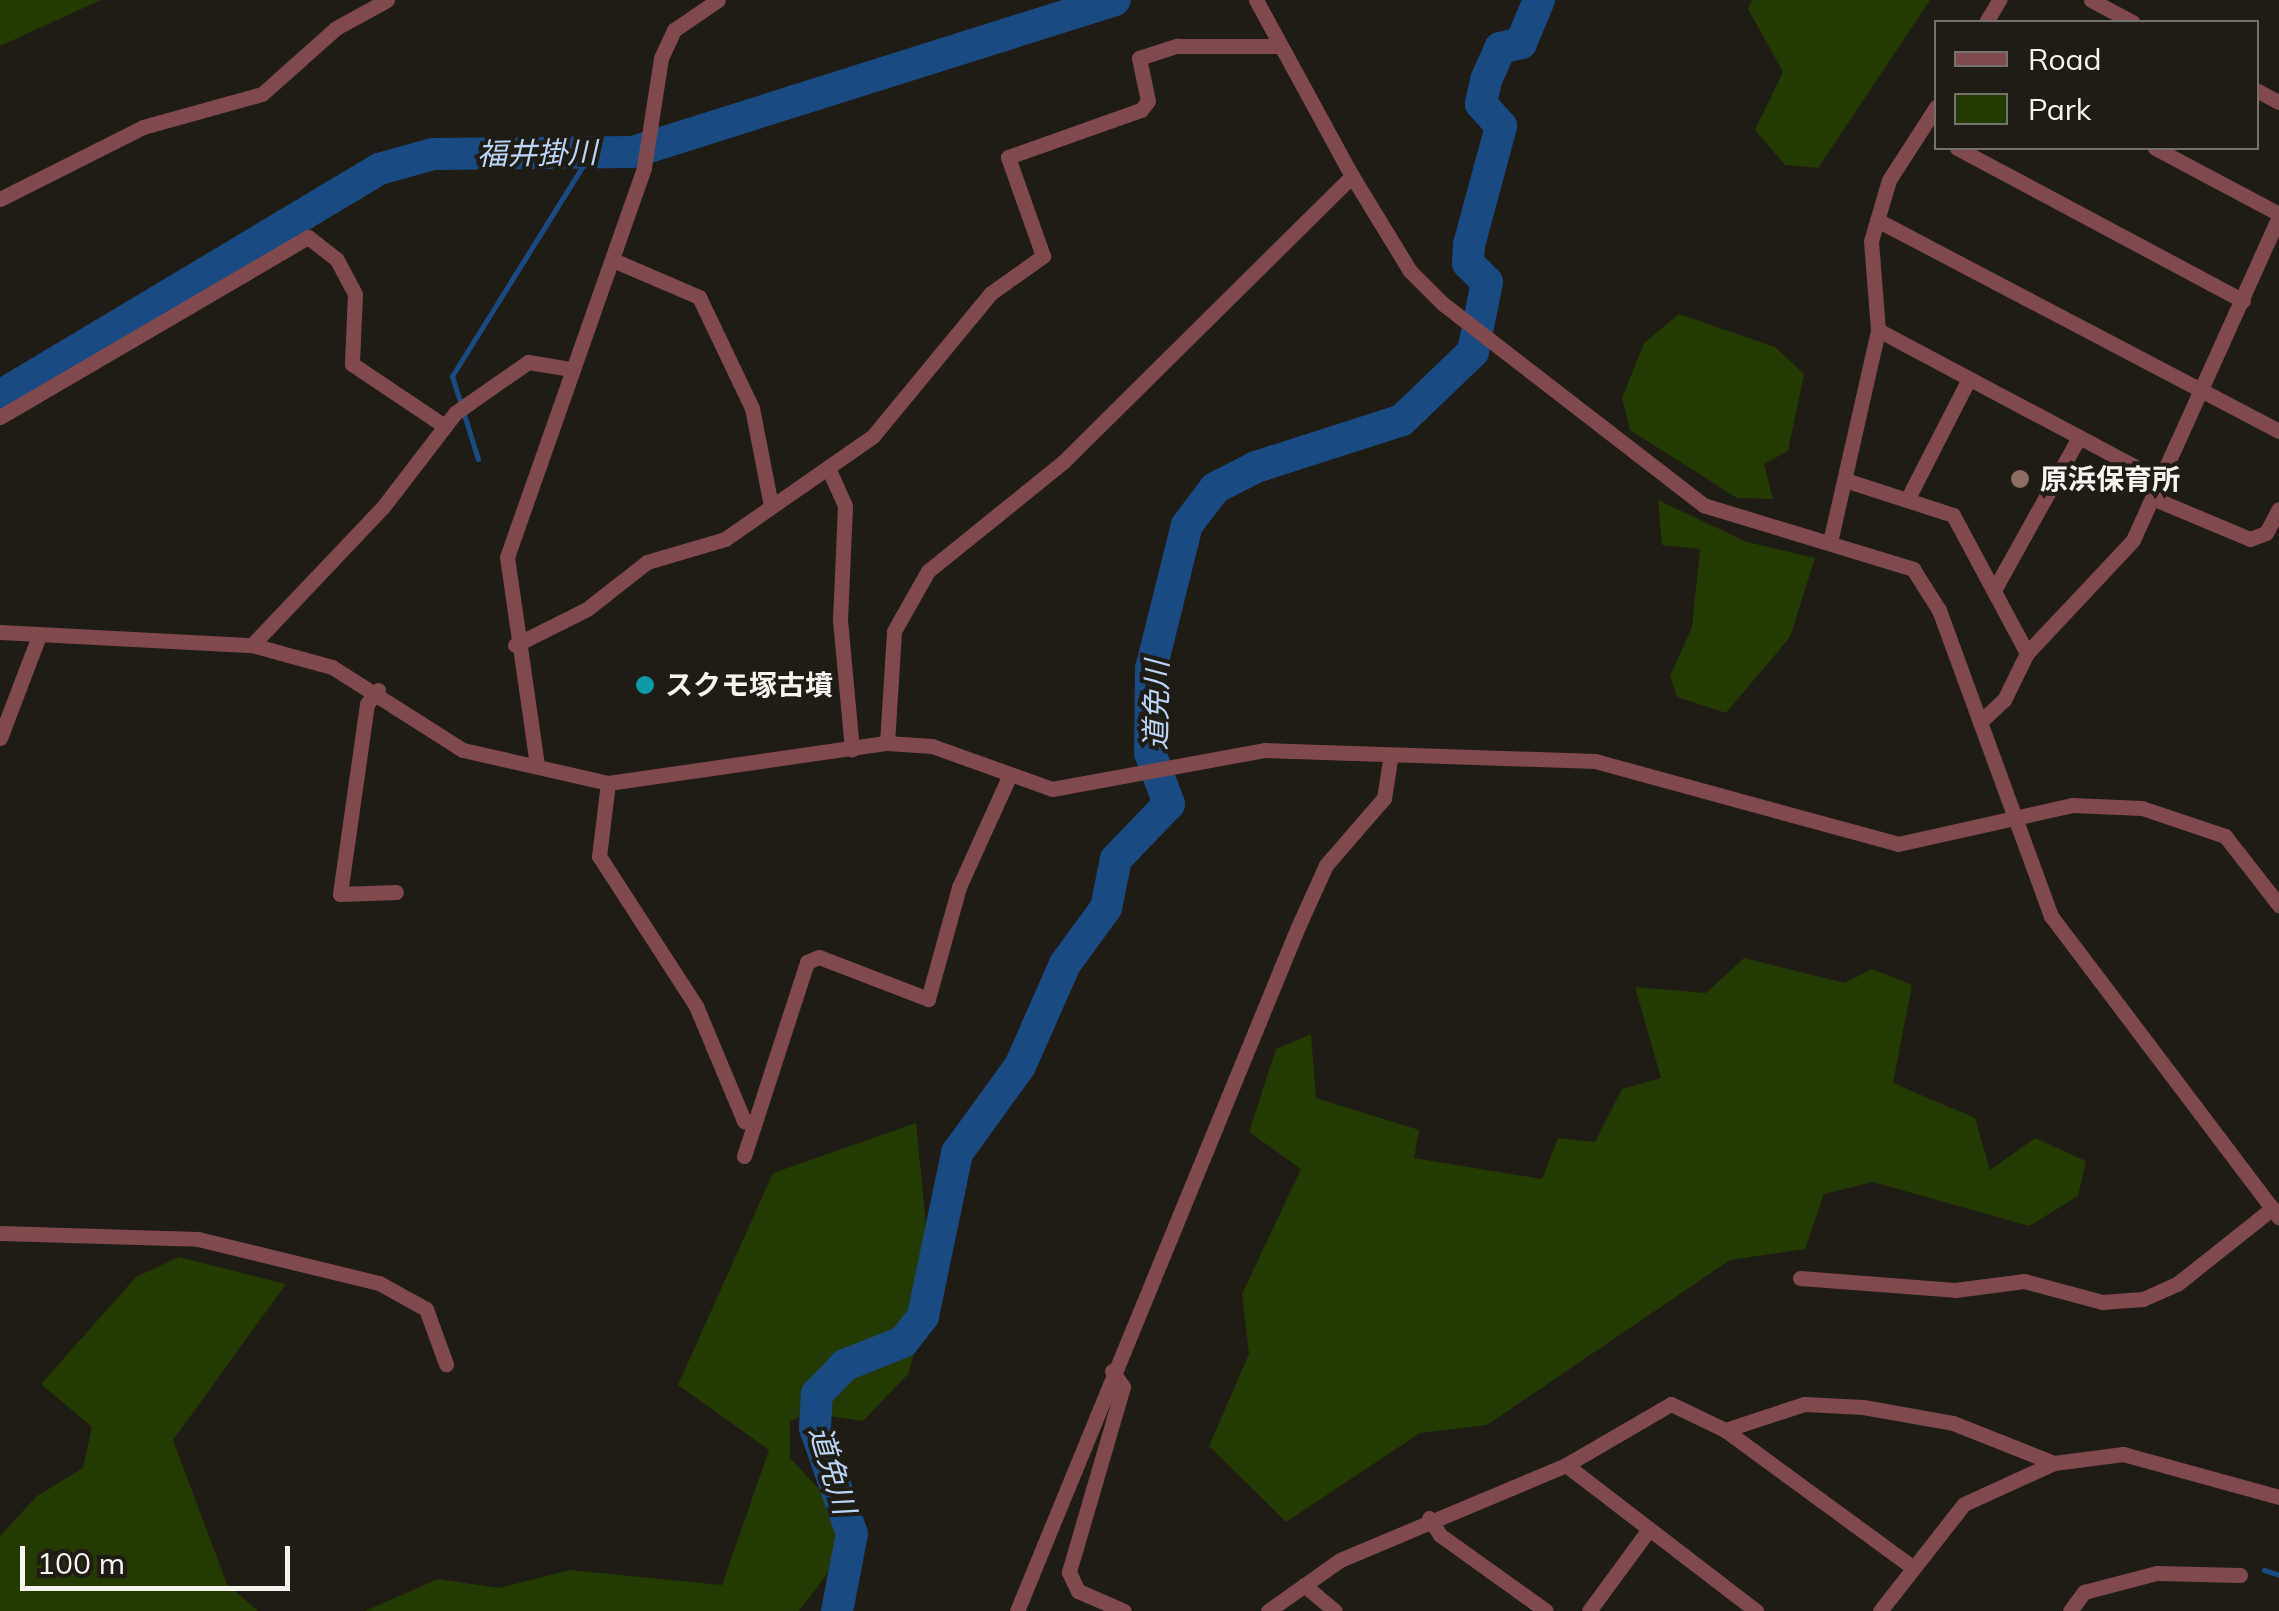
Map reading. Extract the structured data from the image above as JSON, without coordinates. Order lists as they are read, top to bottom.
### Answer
{
  "water": ["福井掛川", "道免川"],
  "places": ["原浜保育所", "スクモ塚古墳"],
  "legend": ["Road", "Park"],
  "scale_bar": "100 m"
}
